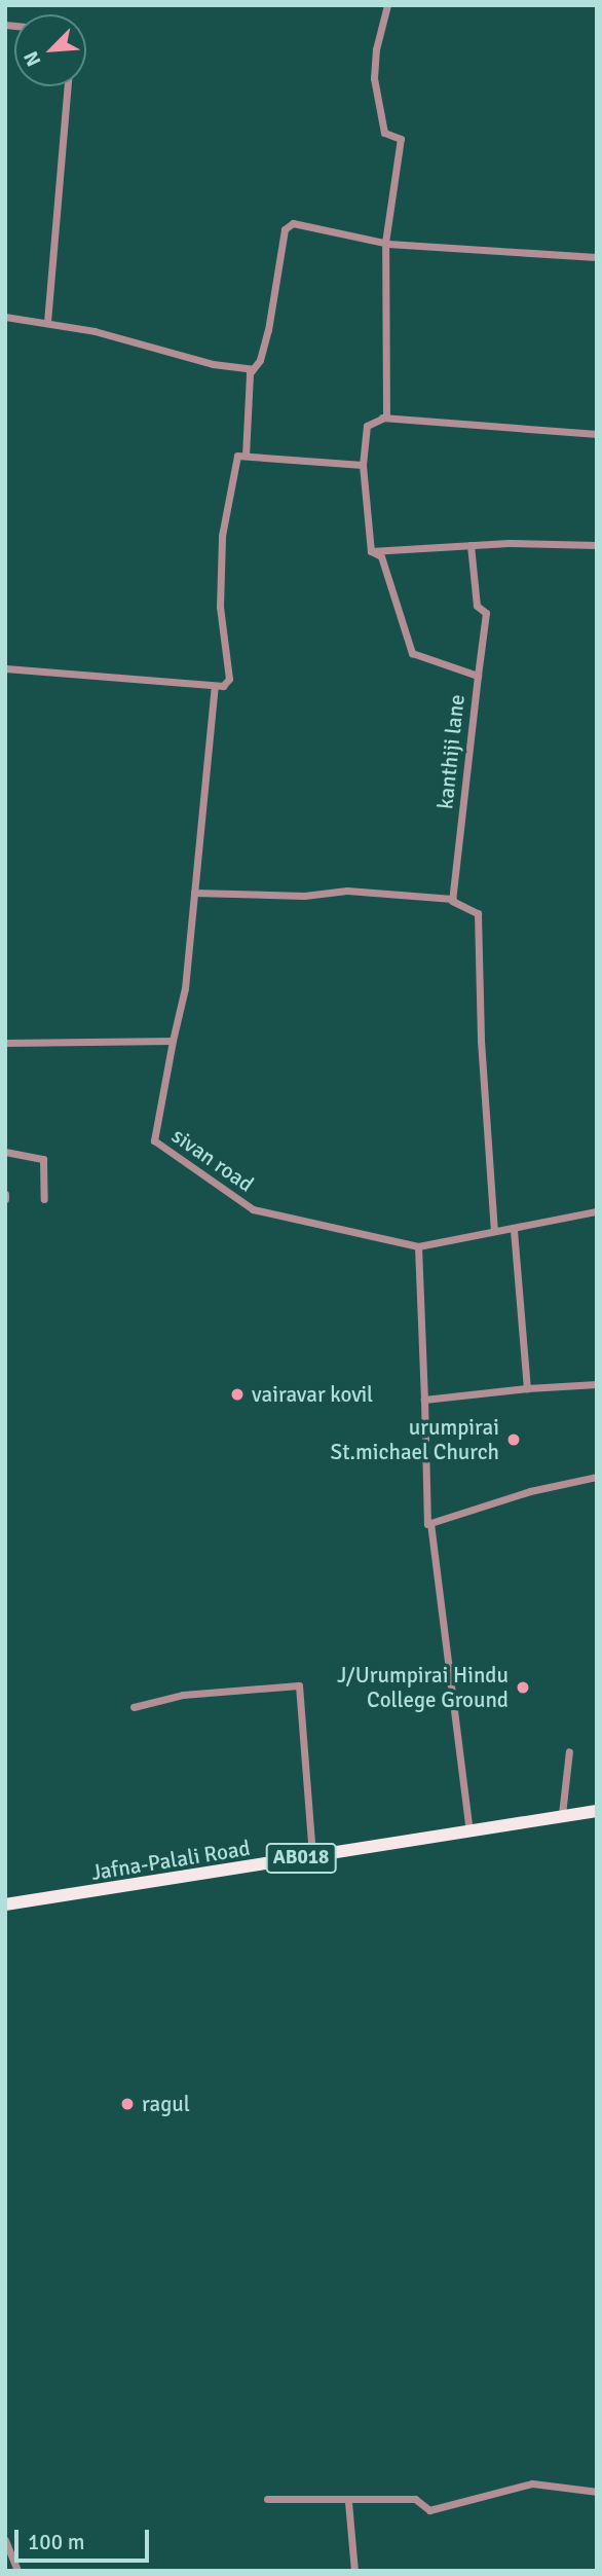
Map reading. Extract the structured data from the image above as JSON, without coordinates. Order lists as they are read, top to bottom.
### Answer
{
  "streets": {
    "main road": ["AB018", "Jafna-Palali Road"],
    "street": ["kanthiji lane", "sivan road"]
  },
  "places": [
    "vairavar kovil",
    "urumpirai St.michael Church",
    "J/Urumpirai Hindu College Ground",
    "ragul"
  ],
  "scale_bar": "100 m",
  "north": "bottom left"
}
